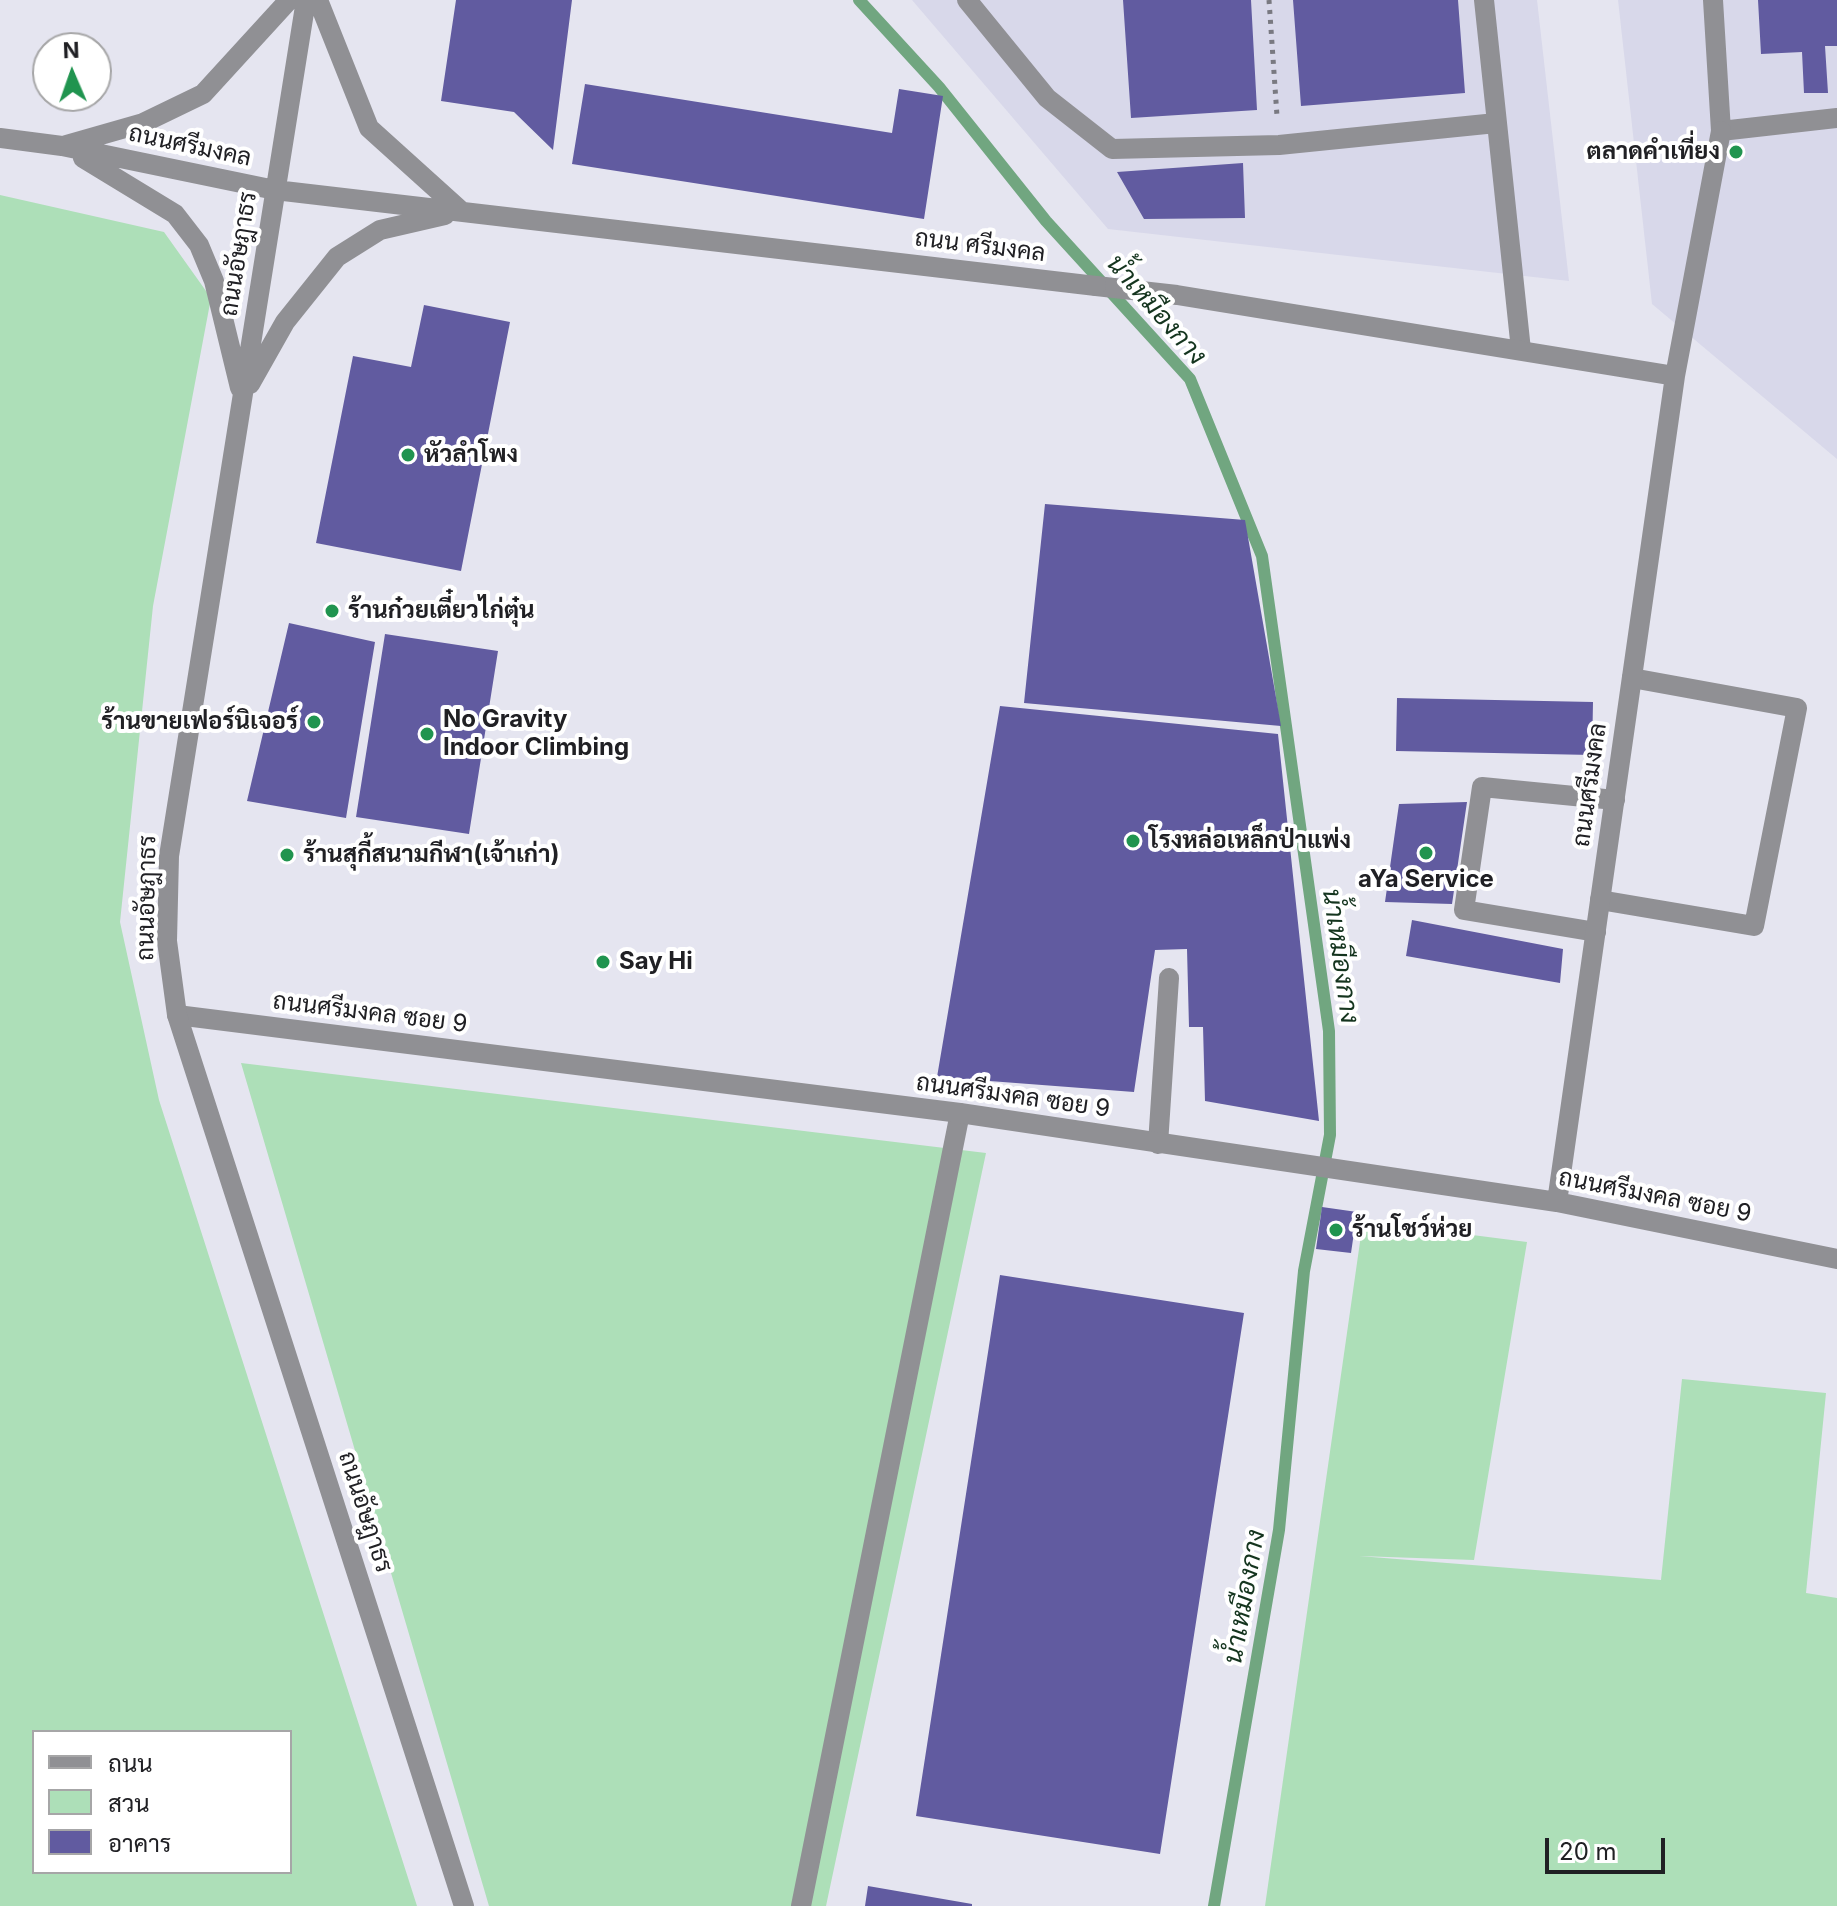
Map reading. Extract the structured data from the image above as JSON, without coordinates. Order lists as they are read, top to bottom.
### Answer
{
  "streets": {
    "street": [
      "ถนนศรีมงคล",
      "ถนน ศรีมงคล",
      "ถนนอัษฎาธร",
      "ถนนศรีมงคล ซอย 9"
    ]
  },
  "crossings": [
    ["ถนนศรีมงคล", "ถนน ศรีมงคล"],
    ["ถนนศรีมงคล", "ถนนอัษฎาธร"],
    ["ถนนศรีมงคล", "ถนนศรีมงคล ซอย 9"],
    ["ถนน ศรีมงคล", "ถนนอัษฎาธร"],
    ["ถนนอัษฎาธร", "ถนนศรีมงคล ซอย 9"]
  ],
  "water": ["น้ำเหมืองกาง"],
  "places": [
    "ตลาดคำเที่ยง",
    "หัวลำโพง",
    "ร้านก๋วยเตี๋ยวไก่ตุ๋น",
    "ร้านขายเฟอร์นิเจอร์",
    "No Gravity Indoor Climbing",
    "โรงหล่อเหล็กป่าแพ่ง",
    "aYa Service",
    "ร้านสุกี้สนามกีฬา(เจ้าเก่า)",
    "Say Hi",
    "ร้านโชว์ห่วย"
  ],
  "legend": ["ถนน", "สวน", "อาคาร"],
  "scale_bar": "20 m",
  "north": "top"
}
